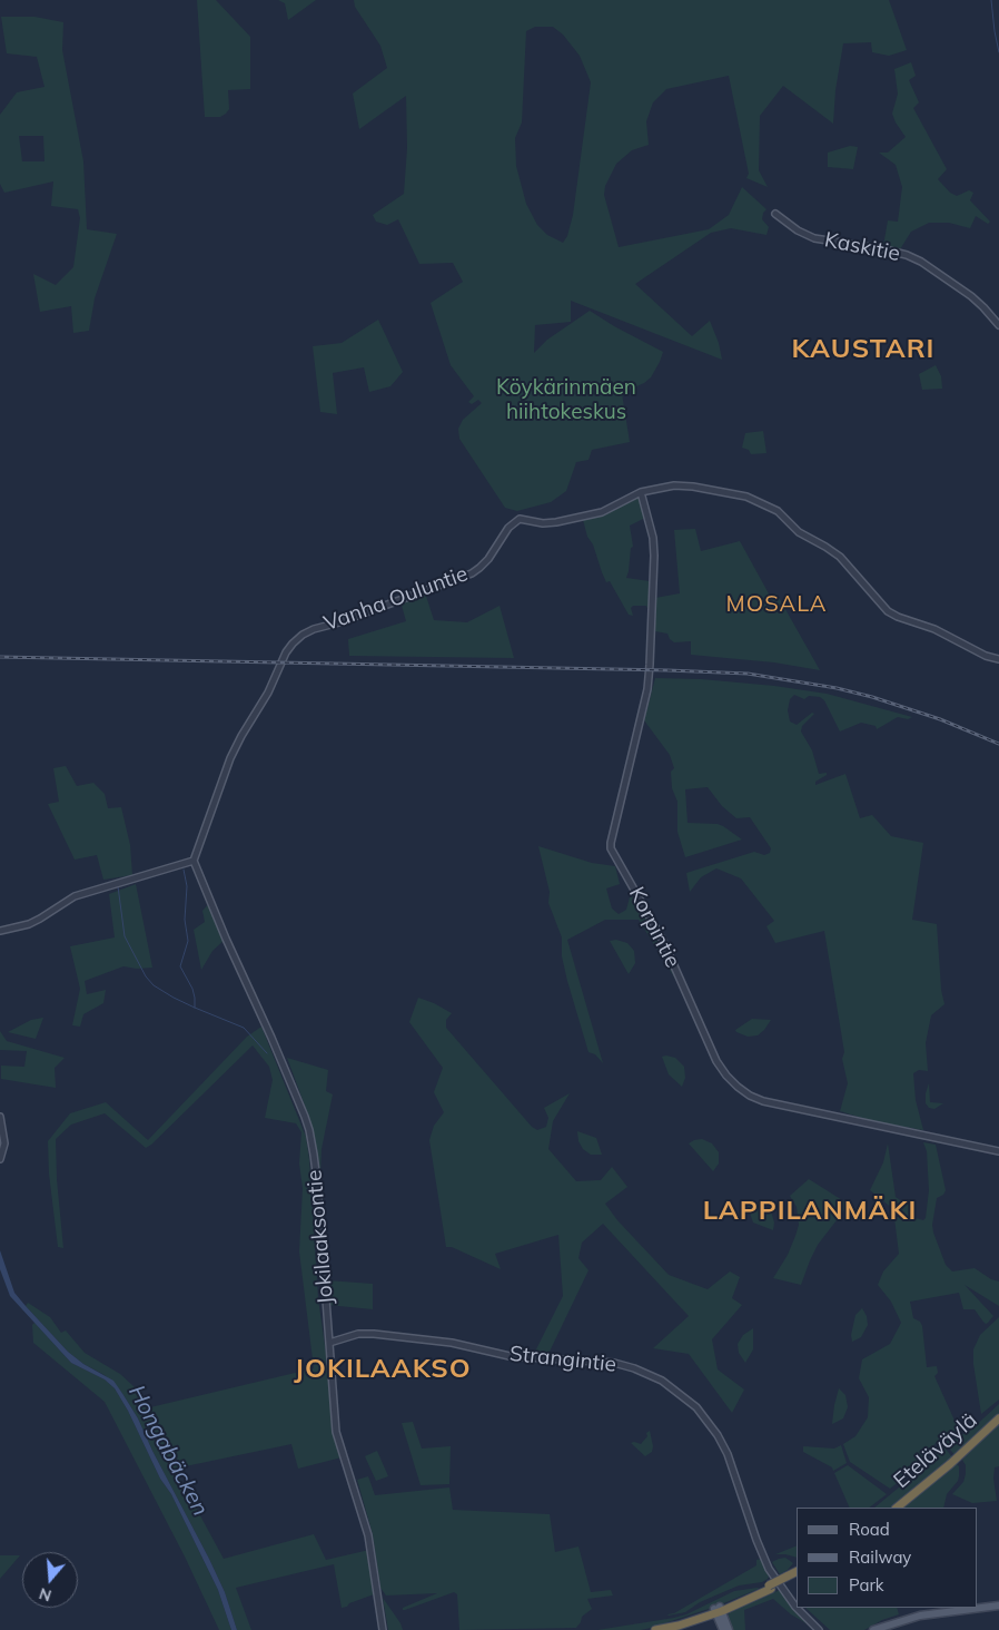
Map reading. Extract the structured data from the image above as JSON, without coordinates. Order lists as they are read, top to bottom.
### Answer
{
  "streets": {
    "highway": ["Eteläväylä"],
    "street": [
      "Kaskitie",
      "Vanha Ouluntie",
      "Korpintie",
      "Jokilaaksontie",
      "Strangintie"
    ]
  },
  "crossings": [
    ["Vanha Ouluntie", "Korpintie"],
    ["Vanha Ouluntie", "Jokilaaksontie"],
    ["Jokilaaksontie", "Strangintie"]
  ],
  "districts": [
    "KAUSTARI",
    "MOSALA",
    "LAPPILANMÄKI",
    "JOKILAAKSO"
  ],
  "water": ["Hongabäcken"],
  "parks": ["Köykärinmäen hiihtokeskus"],
  "legend": ["Road", "Railway", "Park"],
  "north": "bottom"
}
